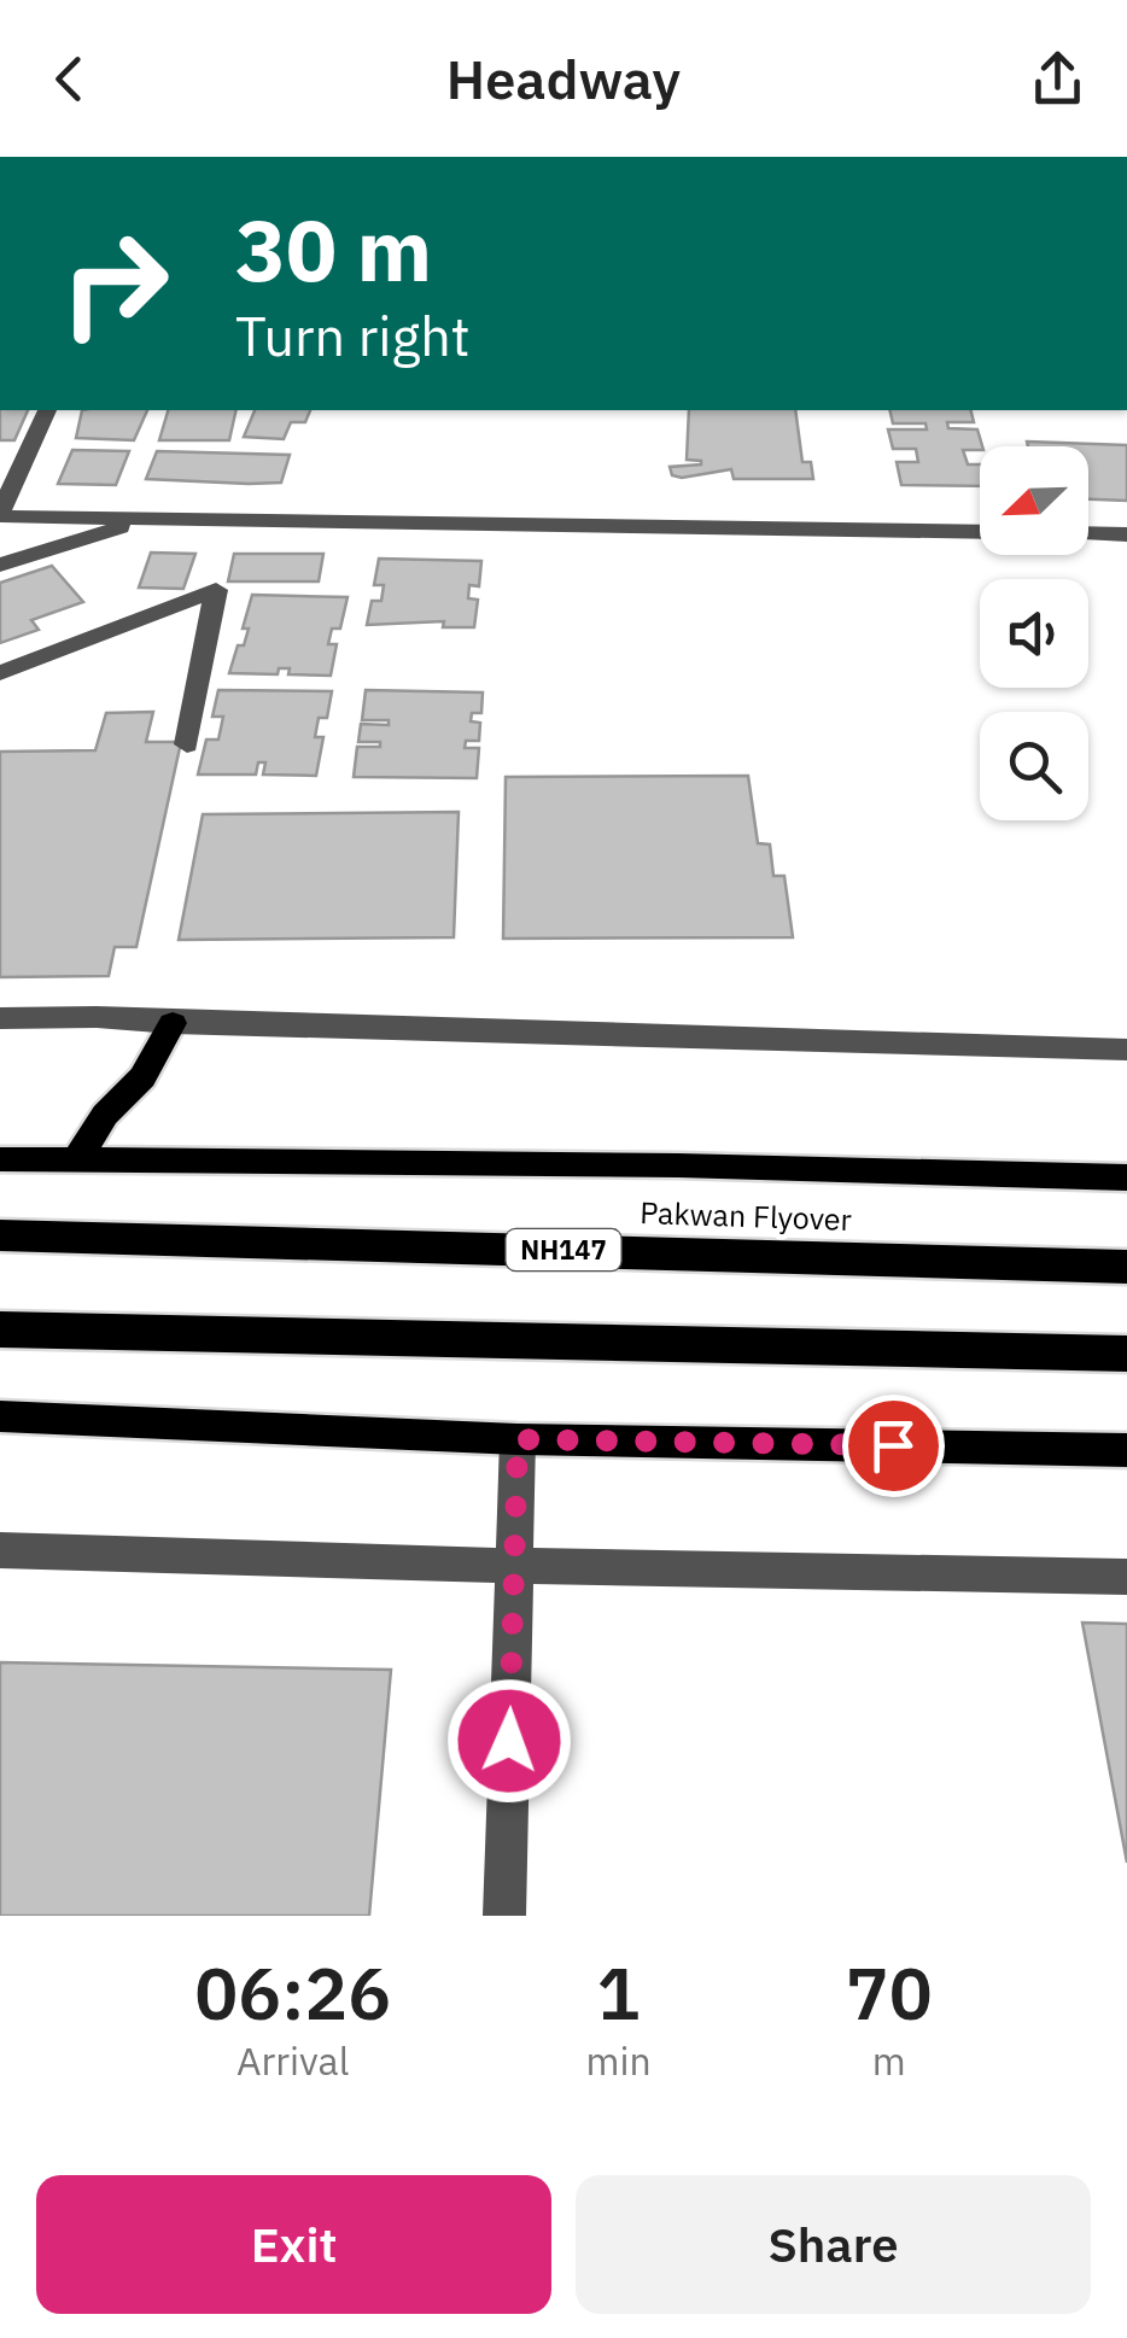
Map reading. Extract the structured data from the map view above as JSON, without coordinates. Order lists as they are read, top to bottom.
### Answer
{
  "streets": {
    "highway": ["Pakwan Flyover", "NH147"]
  },
  "north": "bottom left",
  "page": {
    "header": "Headway",
    "turn": ["30 m", "Turn right"],
    "eta": [
      "06:26",
      "Arrival",
      "1",
      "min",
      "70",
      "m"
    ],
    "buttons": ["Exit", "Share"]
  }
}
